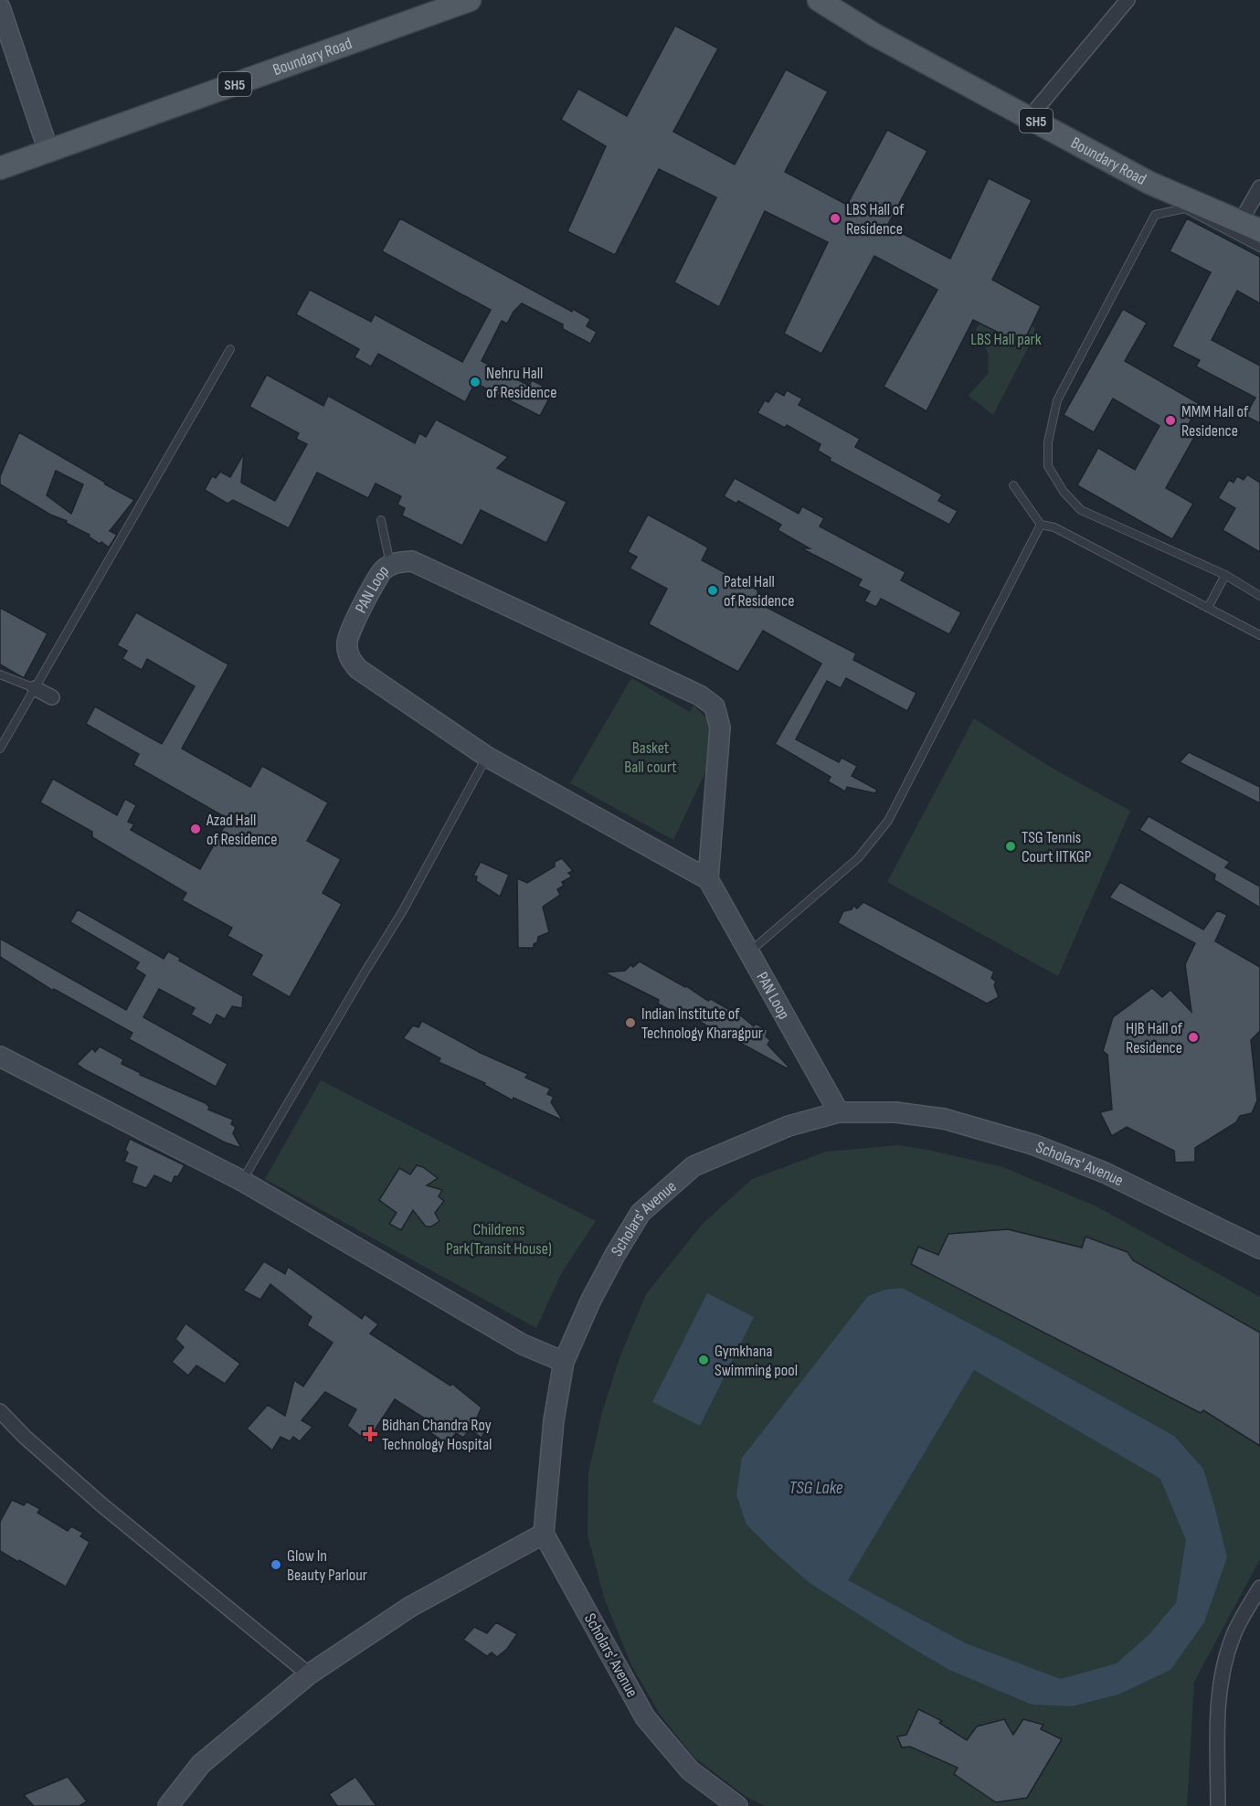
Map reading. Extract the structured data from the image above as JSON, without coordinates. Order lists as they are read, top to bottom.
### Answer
{
  "streets": {
    "main road": ["Boundary Road", "SH5"],
    "street": ["PAN Loop", "Scholars' Avenue"]
  },
  "crossings": [
    ["PAN Loop", "Scholars' Avenue"]
  ],
  "water": ["TSG Lake"],
  "parks": ["LBS Hall park", "Basket Ball court", "Childrens Park(Transit House)"],
  "places": {
    "other": [
      "LBS Hall of Residence",
      "Nehru Hall of Residence",
      "MMM Hall of Residence",
      "Patel Hall of Residence",
      "Azad Hall of Residence",
      "TSG Tennis Court IITKGP",
      "Indian Institute of Technology Kharagpur",
      "HJB Hall of Residence",
      "Gymkhana Swimming pool",
      "Glow In Beauty Parlour"
    ],
    "health": ["Bidhan Chandra Roy Technology Hospital"]
  }
}
